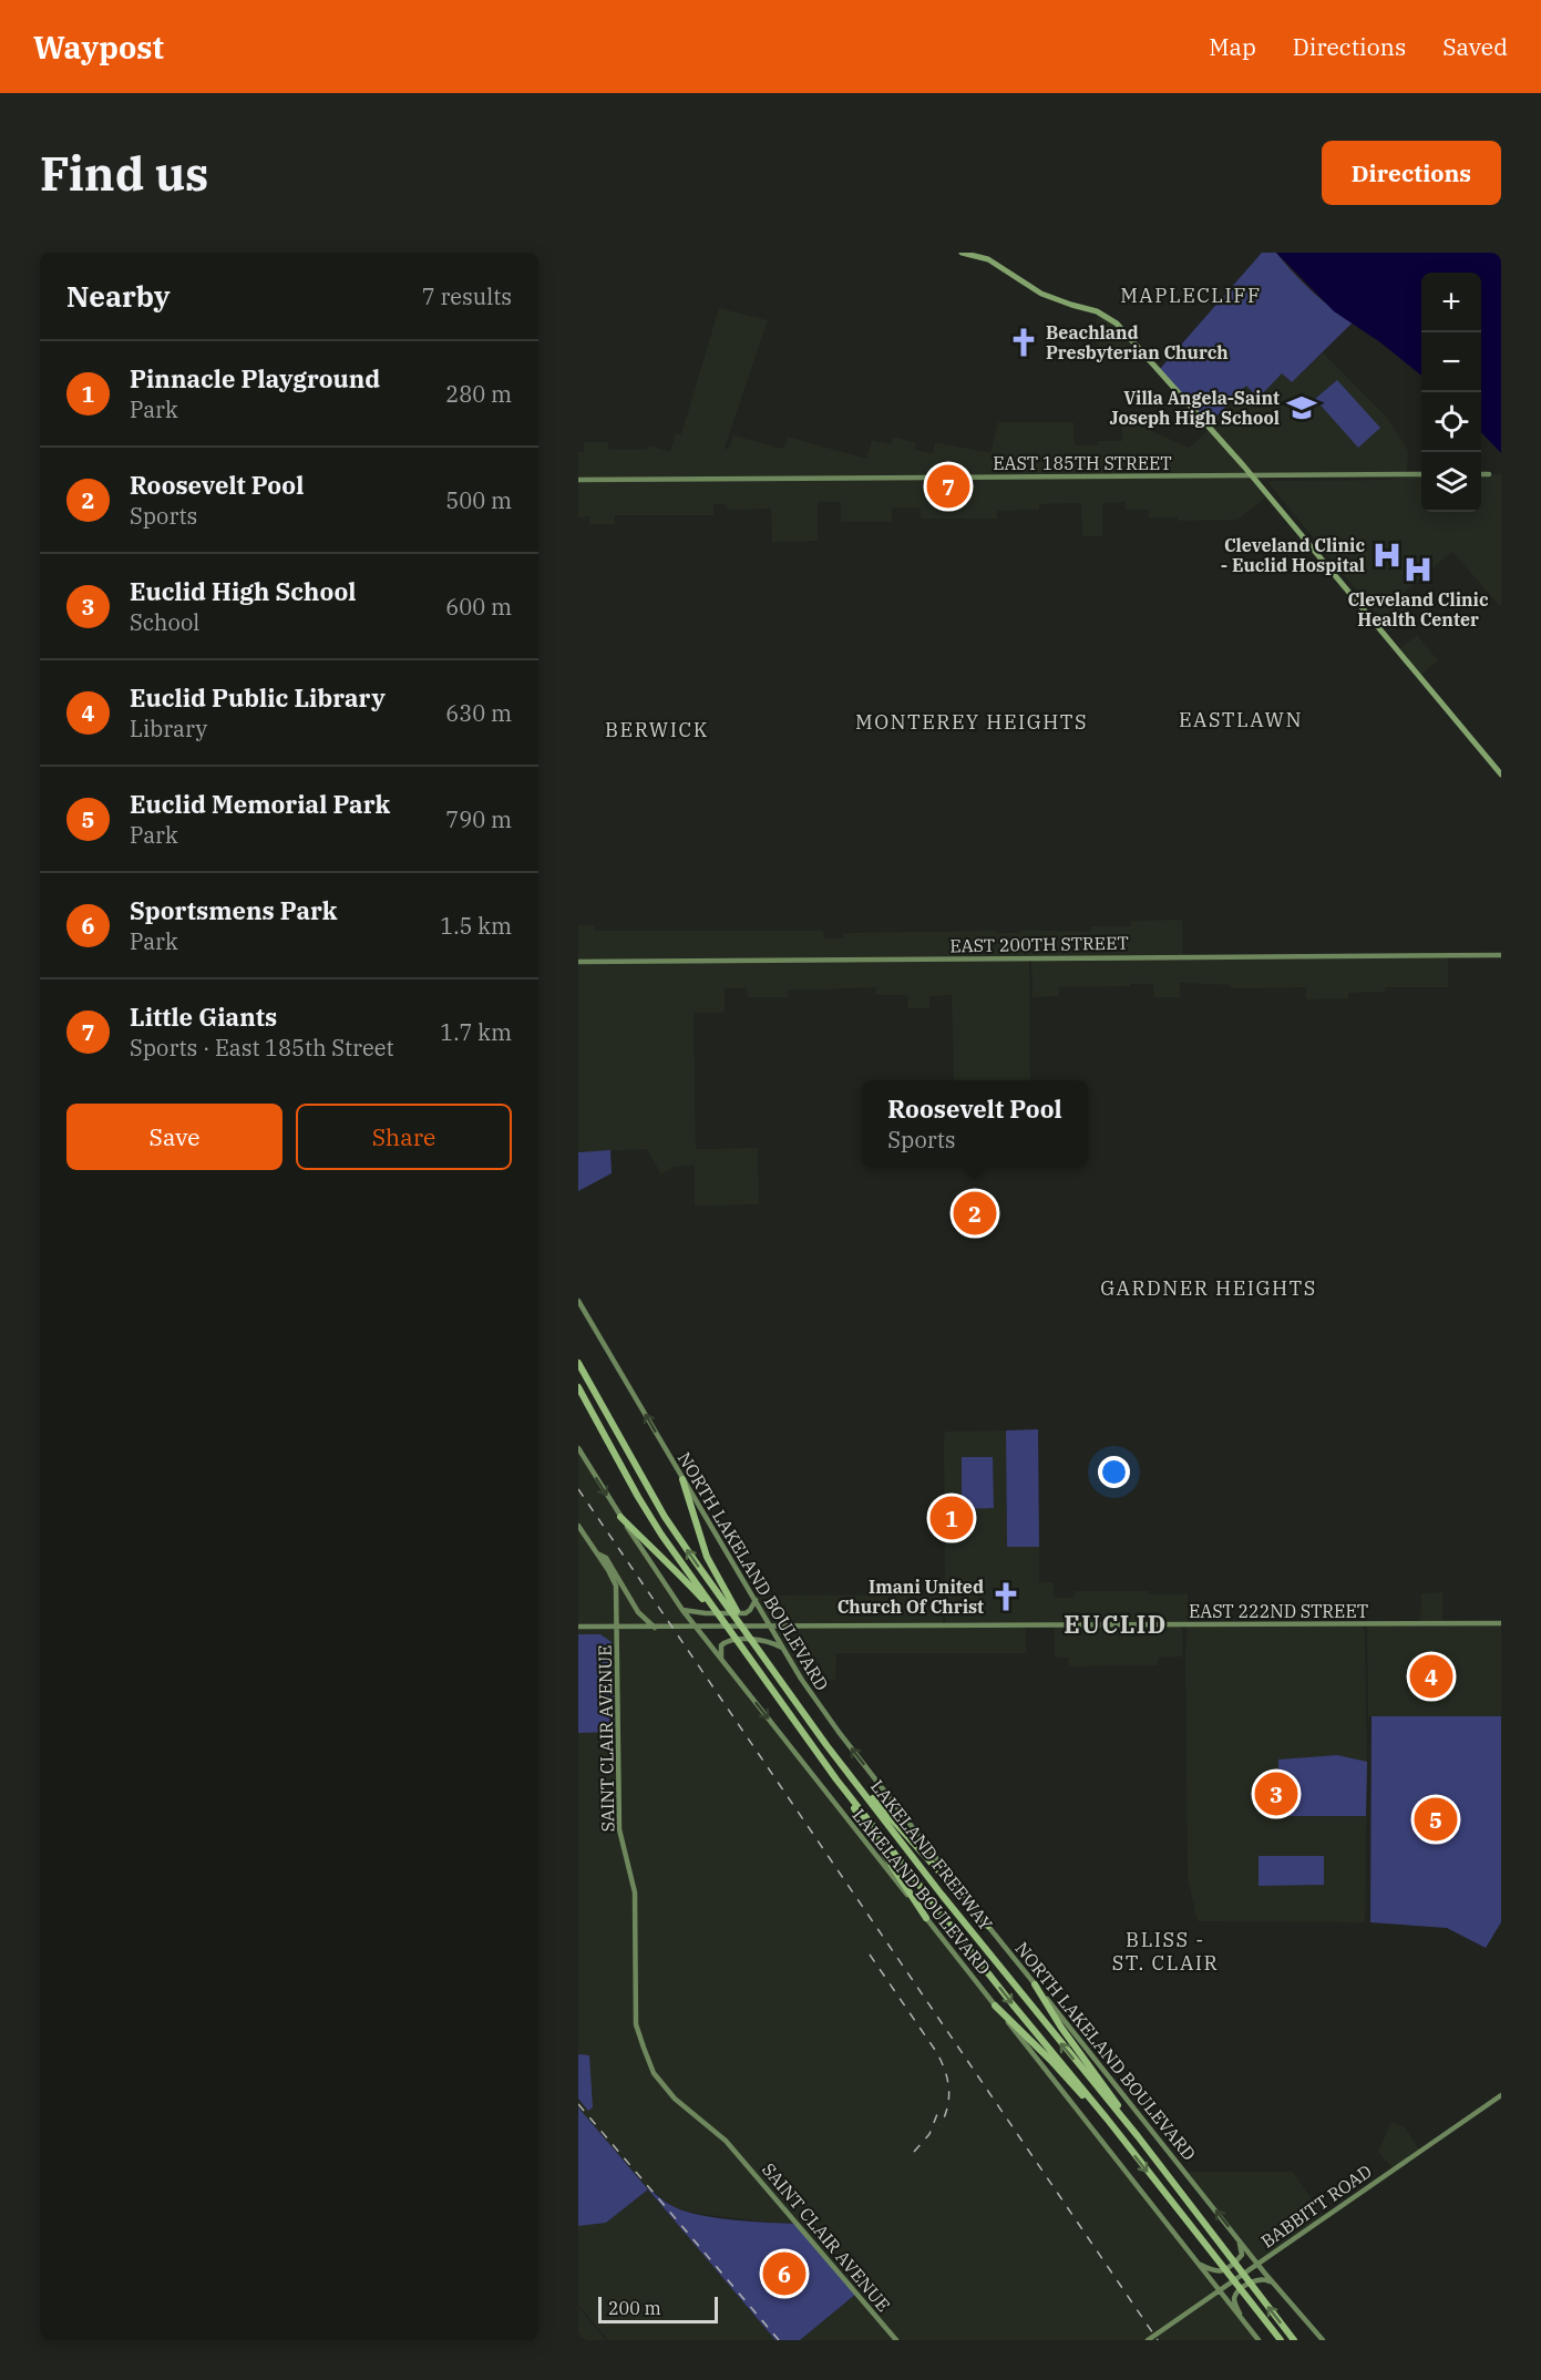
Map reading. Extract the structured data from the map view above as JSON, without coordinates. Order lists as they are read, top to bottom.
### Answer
{
  "streets": {
    "highway": ["LAKELAND FREEWAY"],
    "street": [
      "EAST 185TH STREET",
      "EAST 200TH STREET",
      "NORTH LAKELAND BOULEVARD",
      "EAST 222ND STREET",
      "SAINT CLAIR AVENUE",
      "LAKELAND BOULEVARD",
      "BABBITT ROAD"
    ]
  },
  "crossings": [
    ["NORTH LAKELAND BOULEVARD", "EAST 222ND STREET"],
    ["NORTH LAKELAND BOULEVARD", "BABBITT ROAD"],
    ["EAST 222ND STREET", "SAINT CLAIR AVENUE"],
    ["EAST 222ND STREET", "LAKELAND BOULEVARD"],
    ["LAKELAND BOULEVARD", "BABBITT ROAD"]
  ],
  "one_way": ["NORTH LAKELAND BOULEVARD", "LAKELAND BOULEVARD"],
  "districts": [
    "MAPLECLIFF",
    "EASTLAWN",
    "MONTEREY HEIGHTS",
    "BERWICK",
    "GARDNER HEIGHTS",
    "EUCLID",
    "BLISS - ST. CLAIR"
  ],
  "places": {
    "church": ["Beachland Presbyterian Church", "Imani United Church Of Christ"],
    "school or university": ["Villa Angela-Saint Joseph High School"],
    "hospital": ["Cleveland Clinic - Euclid Hospital", "Cleveland Clinic Health Center"]
  },
  "scale_bar": "200 m",
  "page": {
    "header": "Waypost",
    "nav": ["Map", "Directions", "Saved"],
    "buttons": [
      "Directions",
      ["Save", "Share"]
    ],
    "title": "Find us",
    "heading": ["Nearby", "7 results"],
    "map_buttons": ["+", "−"],
    "list": [
      {
        "mark": "1",
        "name": "Pinnacle Playground",
        "note": "Park",
        "value": "280 m"
      },
      {
        "mark": "2",
        "name": "Roosevelt Pool",
        "note": "Sports",
        "value": "500 m"
      },
      {
        "mark": "3",
        "name": "Euclid High School",
        "note": "School",
        "value": "600 m"
      },
      {
        "mark": "4",
        "name": "Euclid Public Library",
        "note": "Library",
        "value": "630 m"
      },
      {
        "mark": "5",
        "name": "Euclid Memorial Park",
        "note": "Park",
        "value": "790 m"
      },
      {
        "mark": "6",
        "name": "Sportsmens Park",
        "note": "Park",
        "value": "1.5 km"
      },
      {
        "mark": "7",
        "name": "Little Giants",
        "note": "Sports · East 185th Street",
        "value": "1.7 km"
      }
    ],
    "pins": [
      "7",
      "2",
      "1",
      "4",
      "3",
      "5",
      "6"
    ],
    "popup": ["Roosevelt Pool", "Sports"],
    "scale": "200 m"
  }
}
